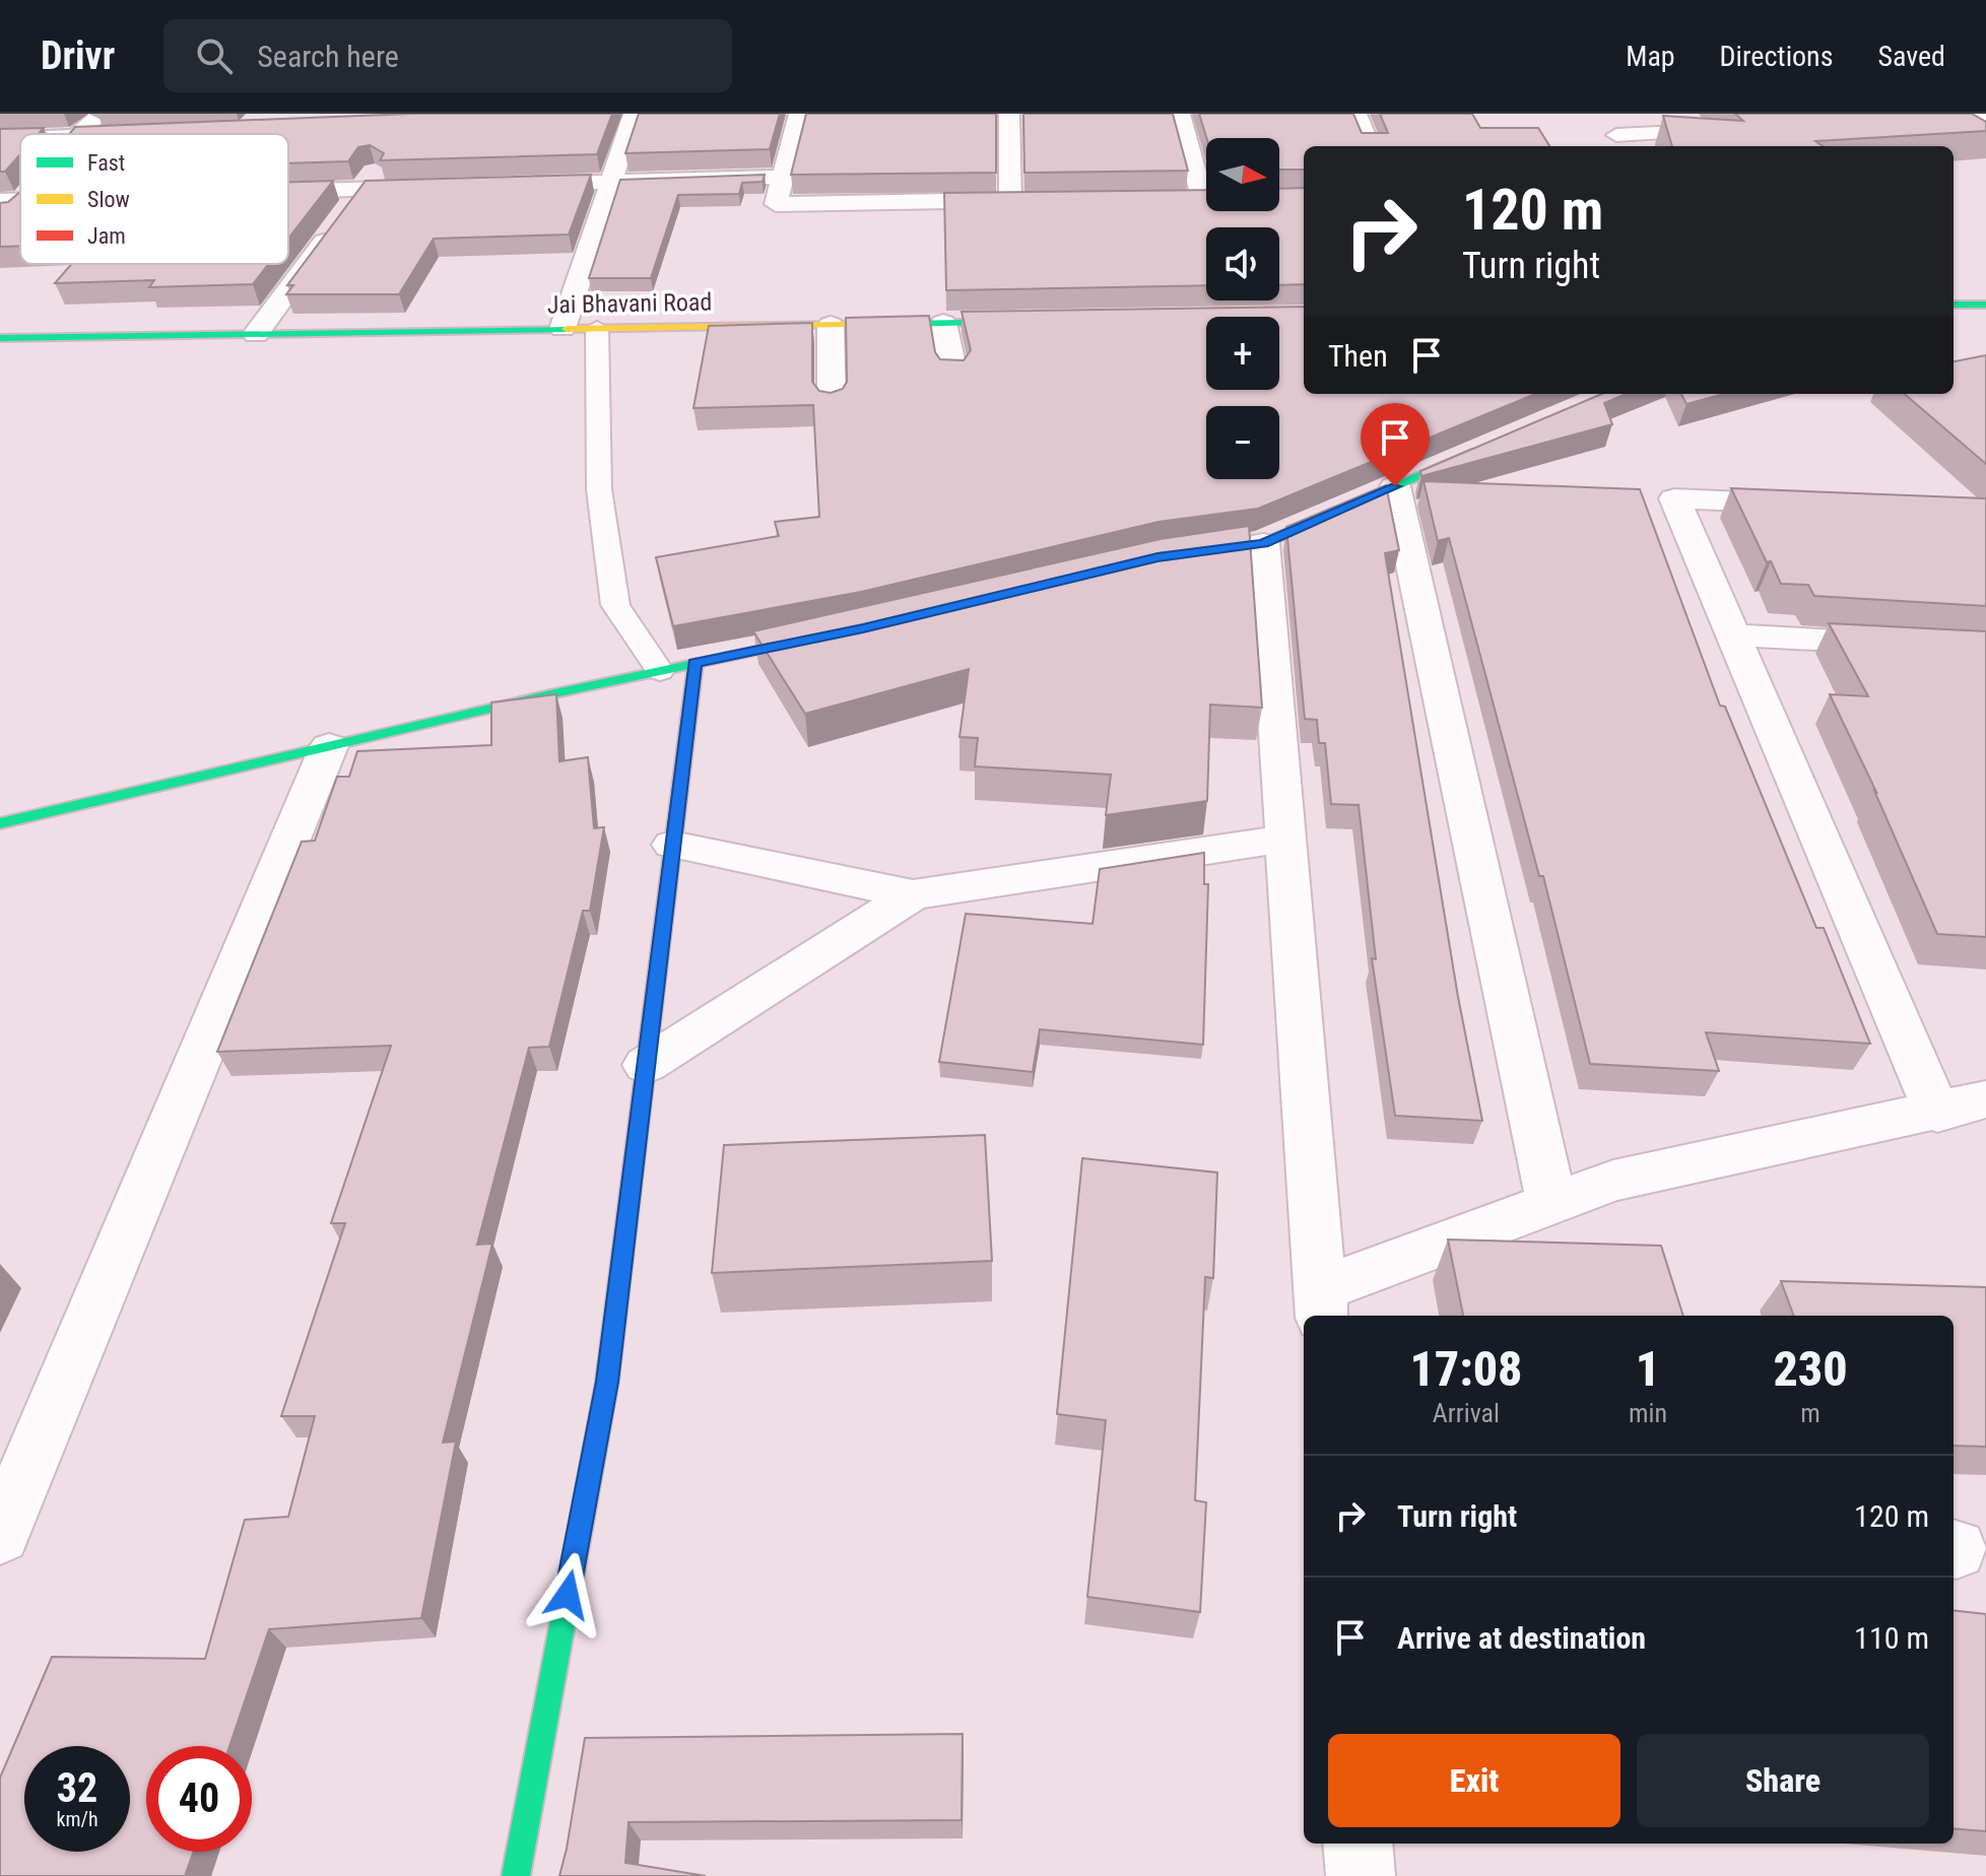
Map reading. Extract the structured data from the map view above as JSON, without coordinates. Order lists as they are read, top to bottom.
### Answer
{
  "streets": {
    "street": ["Jai Bhavani Road"]
  },
  "legend": ["Fast", "Slow", "Jam"],
  "north": "right",
  "page": {
    "header": "Drivr",
    "search": "Search here",
    "nav": ["Map", "Directions", "Saved"],
    "map_buttons": ["+", "−"],
    "turn": ["120 m", "Turn right"],
    "then": "Then",
    "eta": [
      "17:08",
      "Arrival",
      "1",
      "min",
      "230",
      "m"
    ],
    "list": [
      {
        "name": "Turn right",
        "value": "120 m"
      },
      {
        "name": "Arrive at destination",
        "value": "110 m"
      }
    ],
    "buttons": ["Exit", "Share"],
    "speed": "32 km/h",
    "limit": "40"
  }
}
